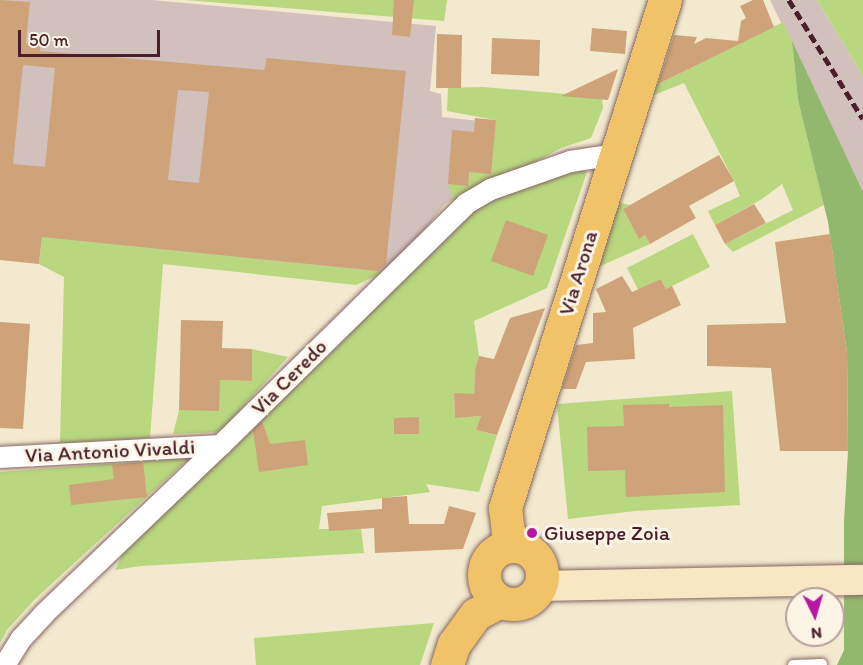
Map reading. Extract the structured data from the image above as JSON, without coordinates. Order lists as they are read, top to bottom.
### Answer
{
  "streets": {
    "main road": ["Via Arona"],
    "street": ["Via Ceredo", "Via Antonio Vivaldi"]
  },
  "crossings": [
    ["Via Arona", "Via Ceredo"],
    ["Via Ceredo", "Via Antonio Vivaldi"]
  ],
  "places": ["Giuseppe Zoia"],
  "scale_bar": "50 m",
  "north": "bottom"
}
